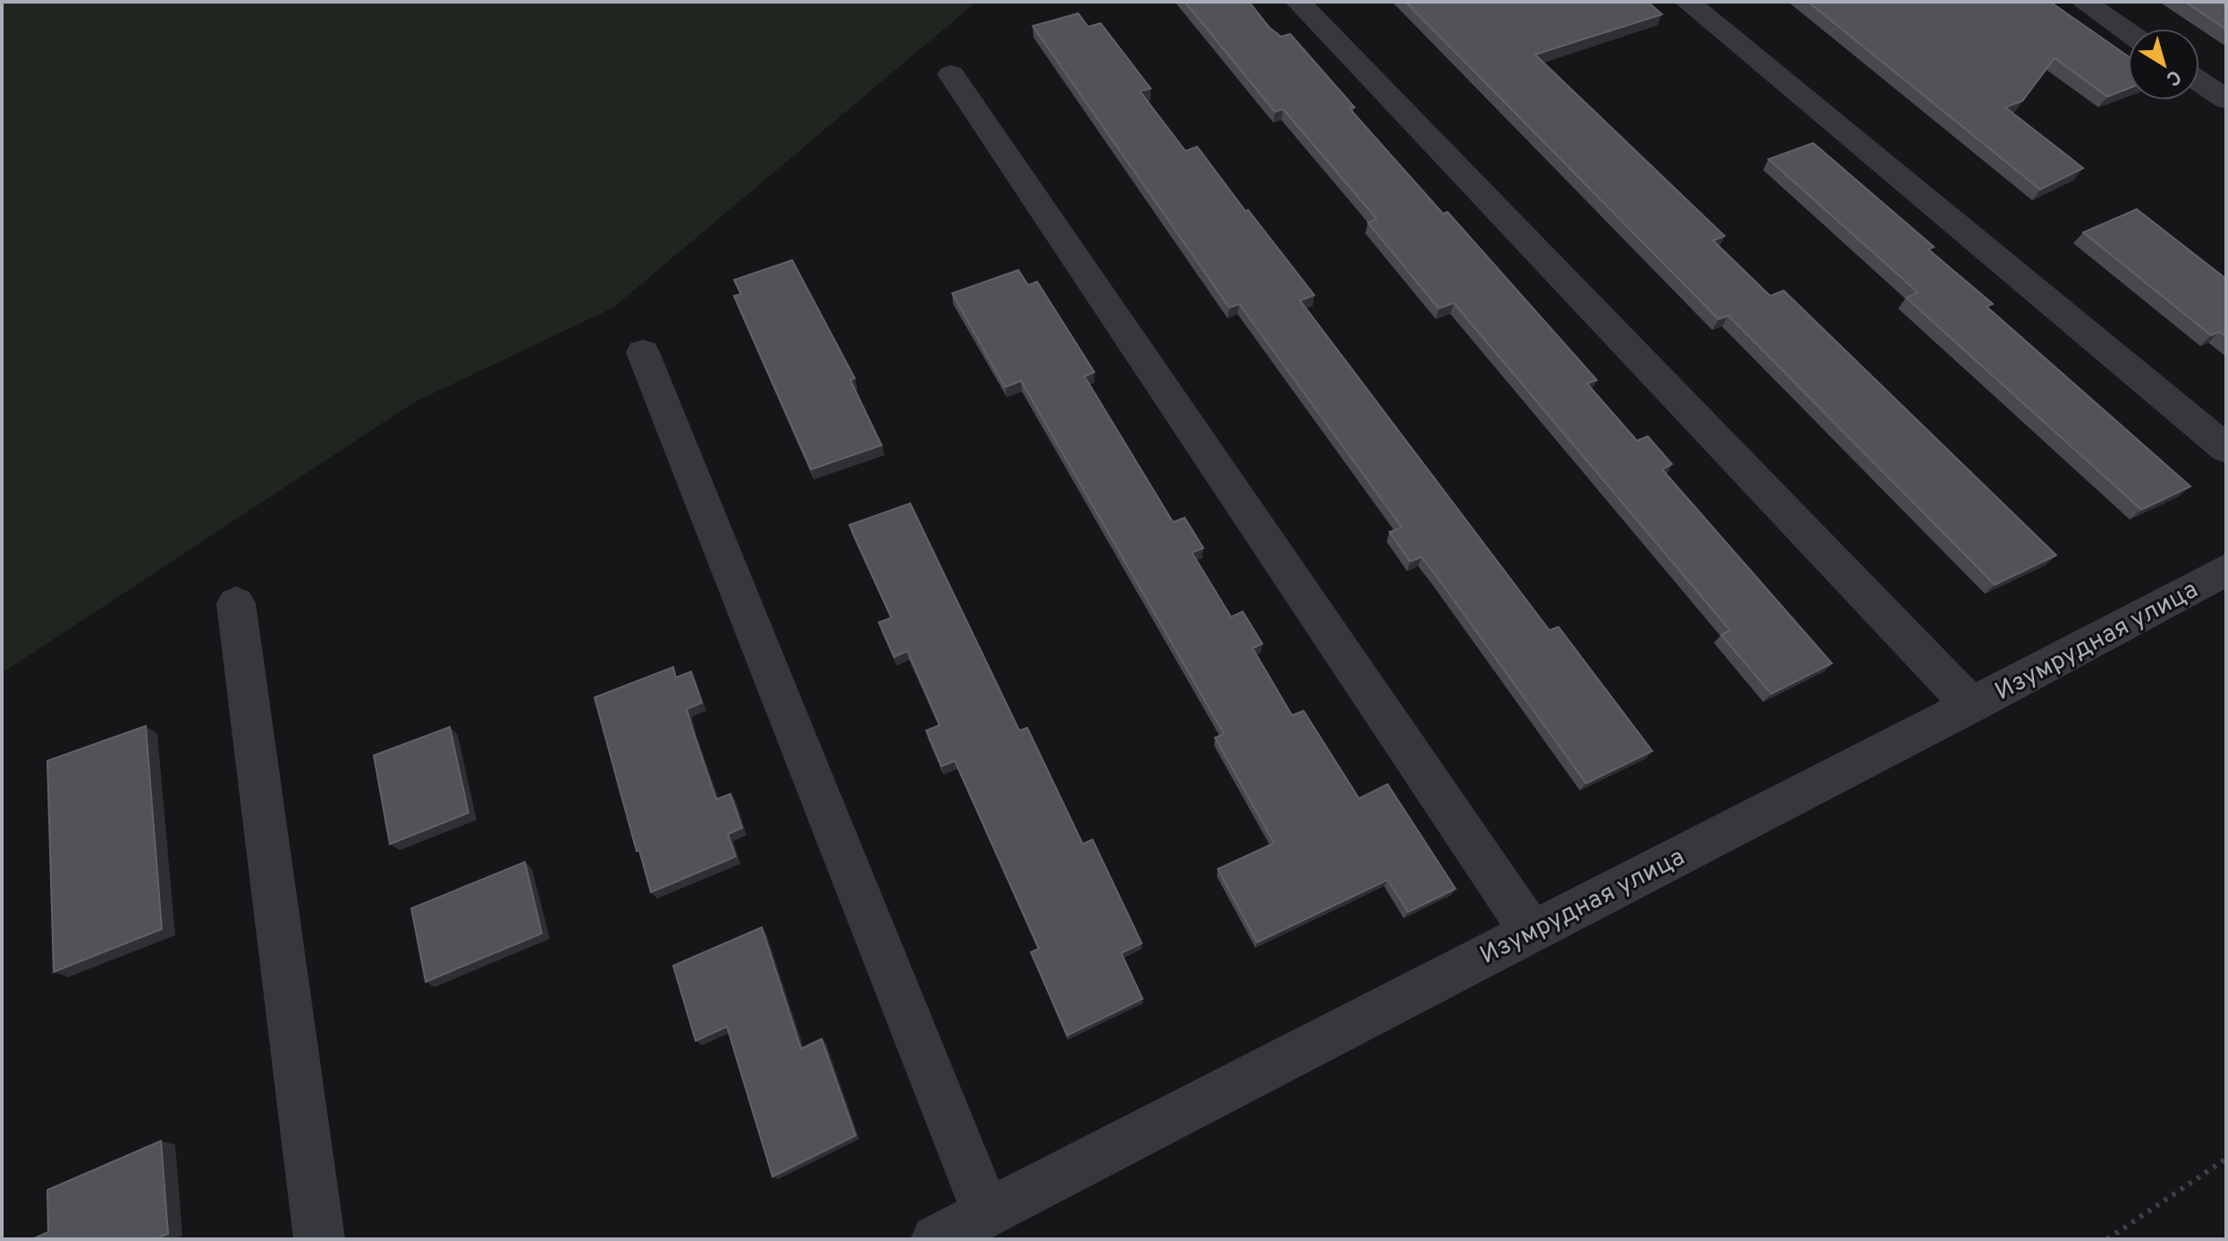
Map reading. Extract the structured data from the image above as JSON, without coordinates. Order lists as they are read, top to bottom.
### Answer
{
  "streets": {
    "street": ["Изумрудная улица"]
  },
  "north": "bottom right"
}
